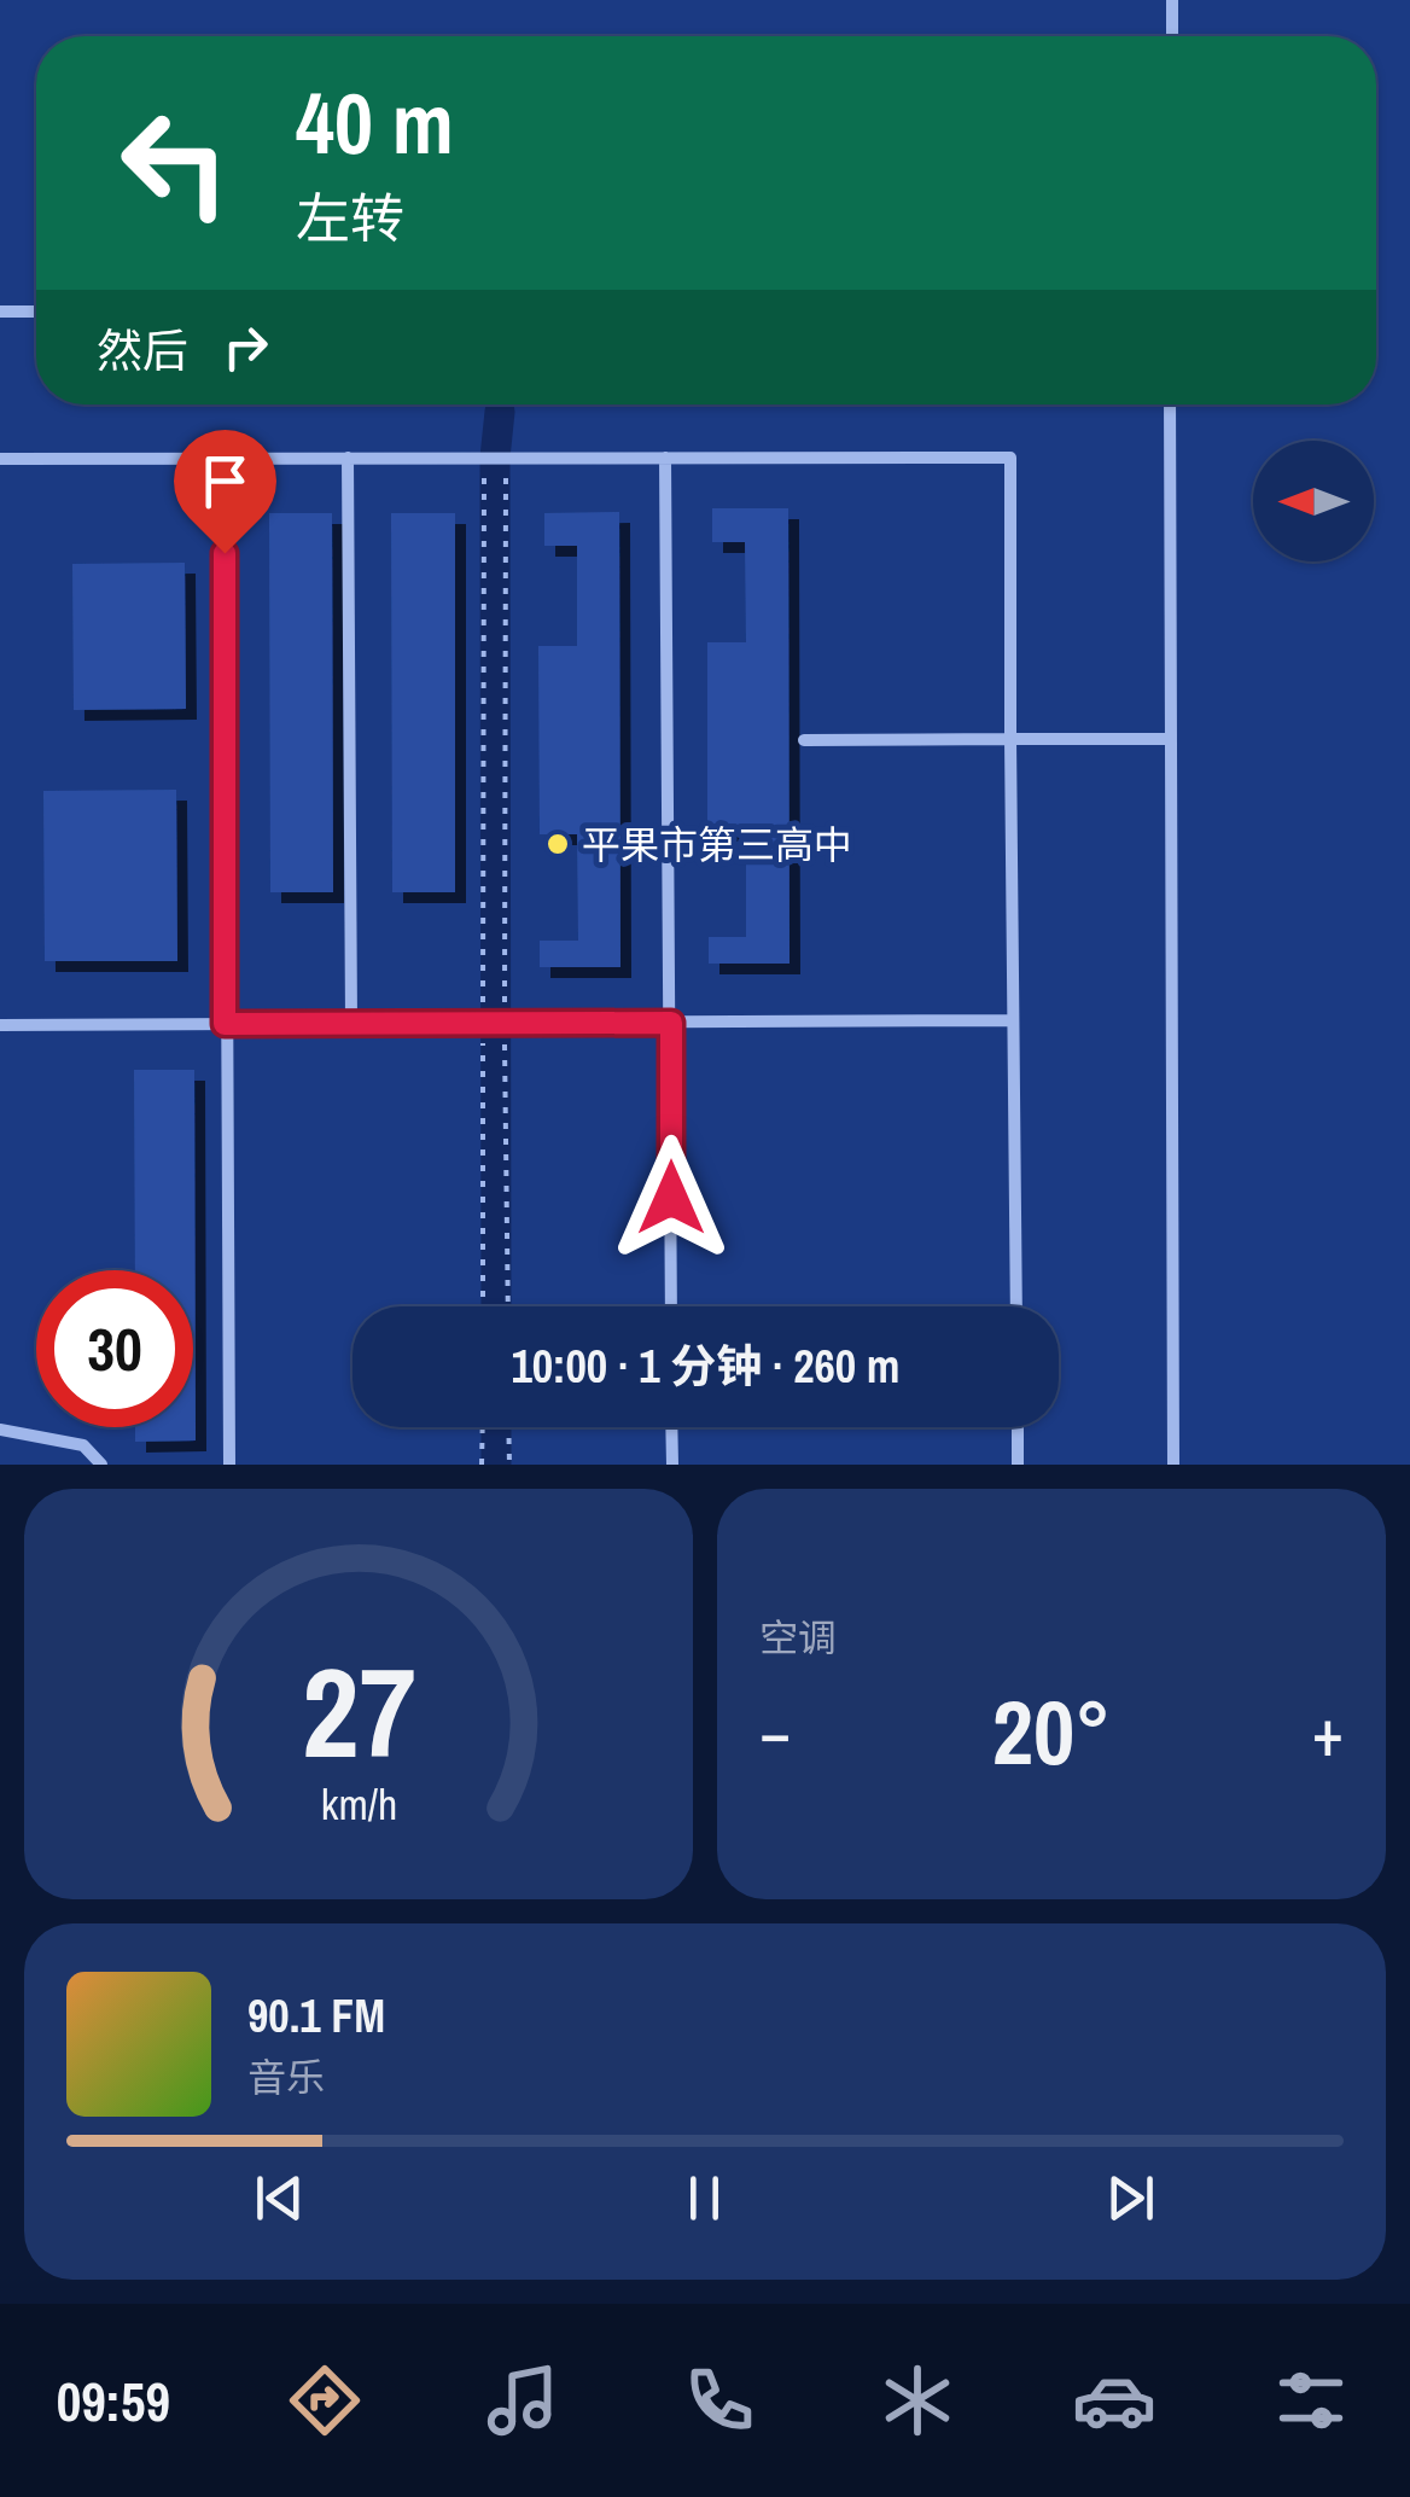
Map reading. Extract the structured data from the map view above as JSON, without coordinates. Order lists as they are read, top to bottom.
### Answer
{
  "places": ["平果市第三高中"],
  "north": "left",
  "page": {
    "turn": ["40 m", "左转"],
    "then": "然后",
    "limit": "30",
    "trip": "10:00 · 1 分钟 · 260 m",
    "tile": "空调",
    "heat": ["−", "20°", "+"],
    "song": ["90.1 FM", "音乐"],
    "tabs": "09:59",
    "gauge": ["27", "km/h"]
  }
}
